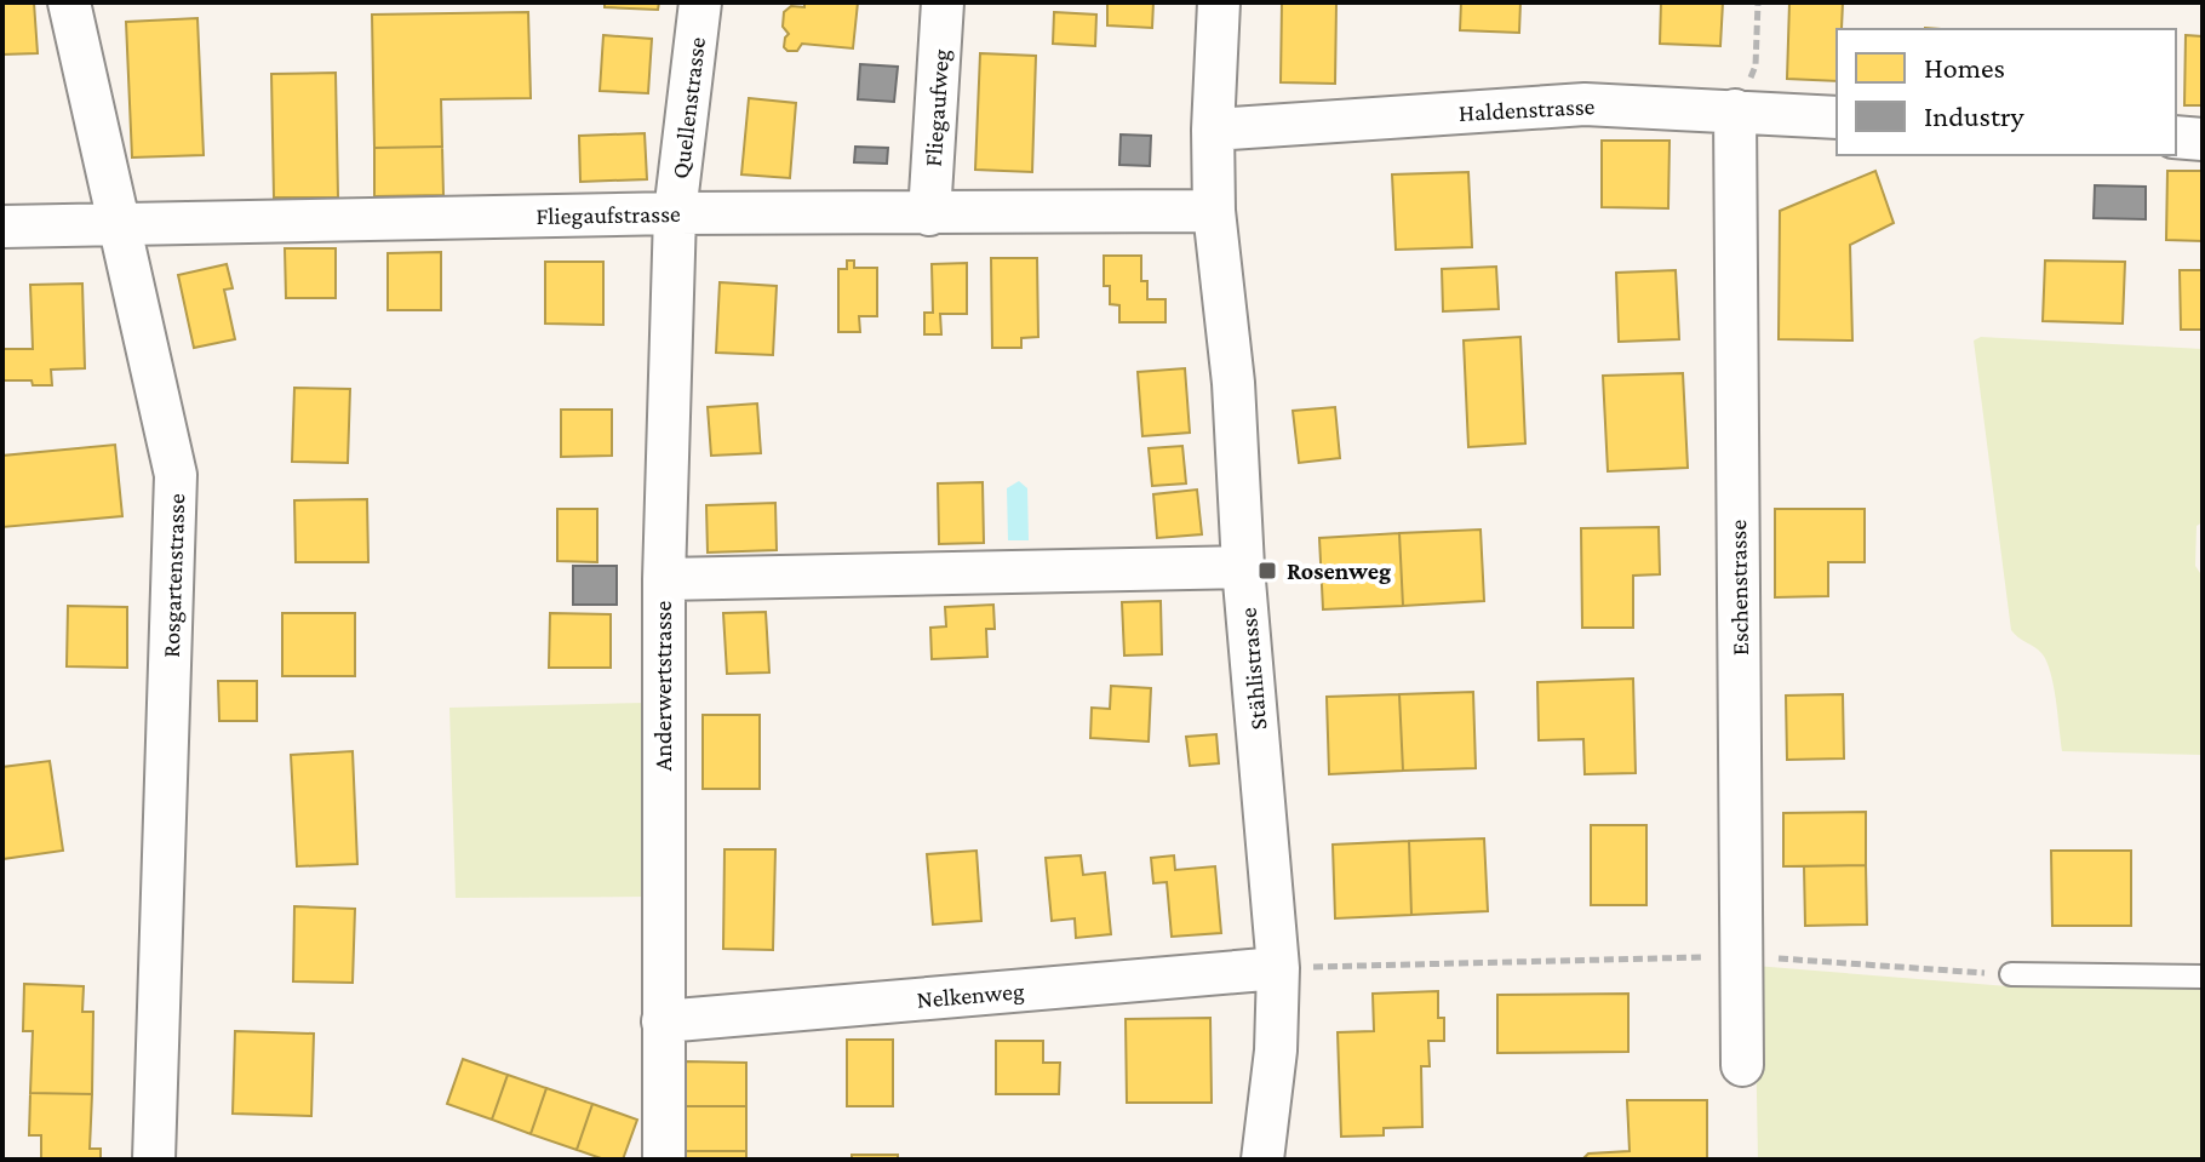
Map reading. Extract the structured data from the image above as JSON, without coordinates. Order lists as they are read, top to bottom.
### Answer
{
  "streets": {
    "street": [
      "Quellenstrasse",
      "Fliegaufweg",
      "Haldenstrasse",
      "Fliegaufstrasse",
      "Rosgartenstrasse",
      "Eschenstrasse",
      "Stählistrasse",
      "Anderwertstrasse",
      "Nelkenweg"
    ]
  },
  "crossings": [
    ["Quellenstrasse", "Fliegaufstrasse"],
    ["Quellenstrasse", "Anderwertstrasse"],
    ["Fliegaufweg", "Fliegaufstrasse"],
    ["Haldenstrasse", "Eschenstrasse"],
    ["Haldenstrasse", "Stählistrasse"],
    ["Fliegaufstrasse", "Rosgartenstrasse"],
    ["Fliegaufstrasse", "Stählistrasse"],
    ["Fliegaufstrasse", "Anderwertstrasse"],
    ["Stählistrasse", "Nelkenweg"],
    ["Anderwertstrasse", "Nelkenweg"]
  ],
  "places": {
    "transit": ["Rosenweg"]
  },
  "legend": ["Homes", "Industry"]
}
